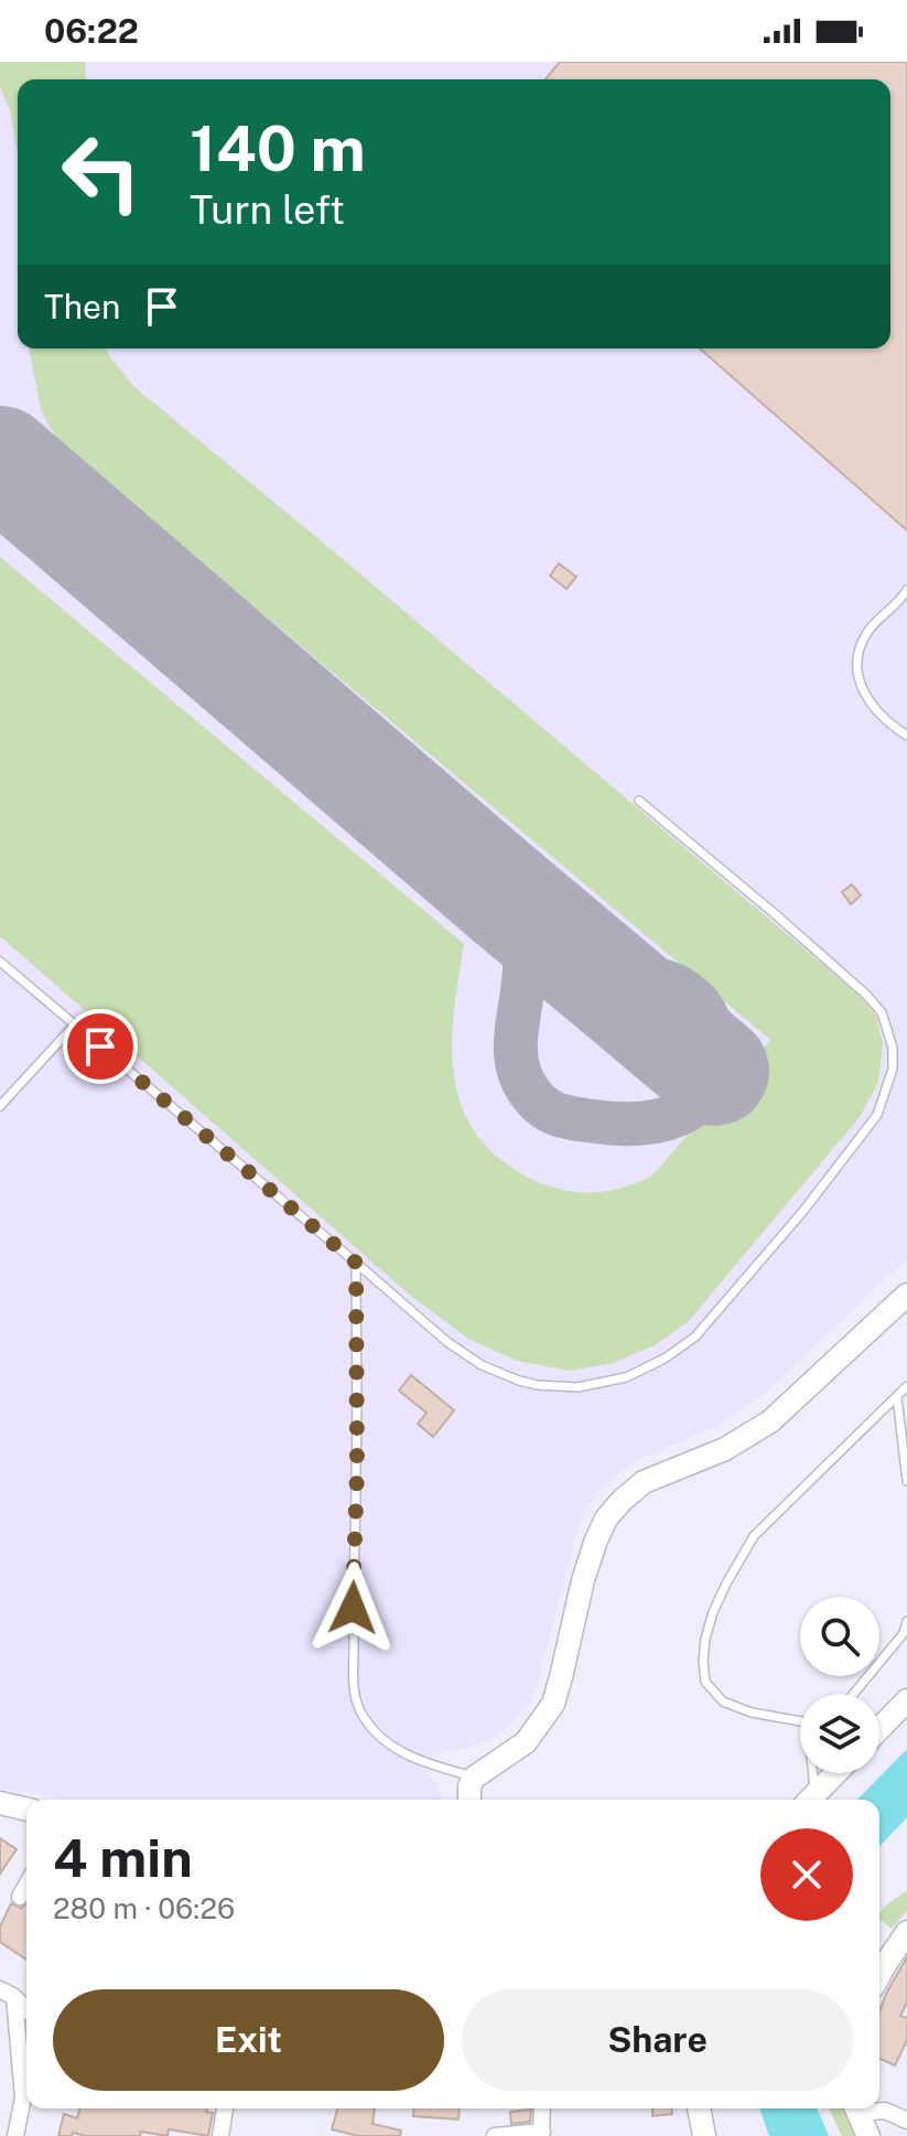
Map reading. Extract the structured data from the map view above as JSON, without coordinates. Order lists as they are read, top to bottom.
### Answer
{
  "page": {
    "status": "06:22",
    "turn": ["140 m", "Turn left"],
    "then": "Then",
    "heading": ["4 min", "280 m · 06:26"],
    "buttons": ["Exit", "Share"]
  }
}
